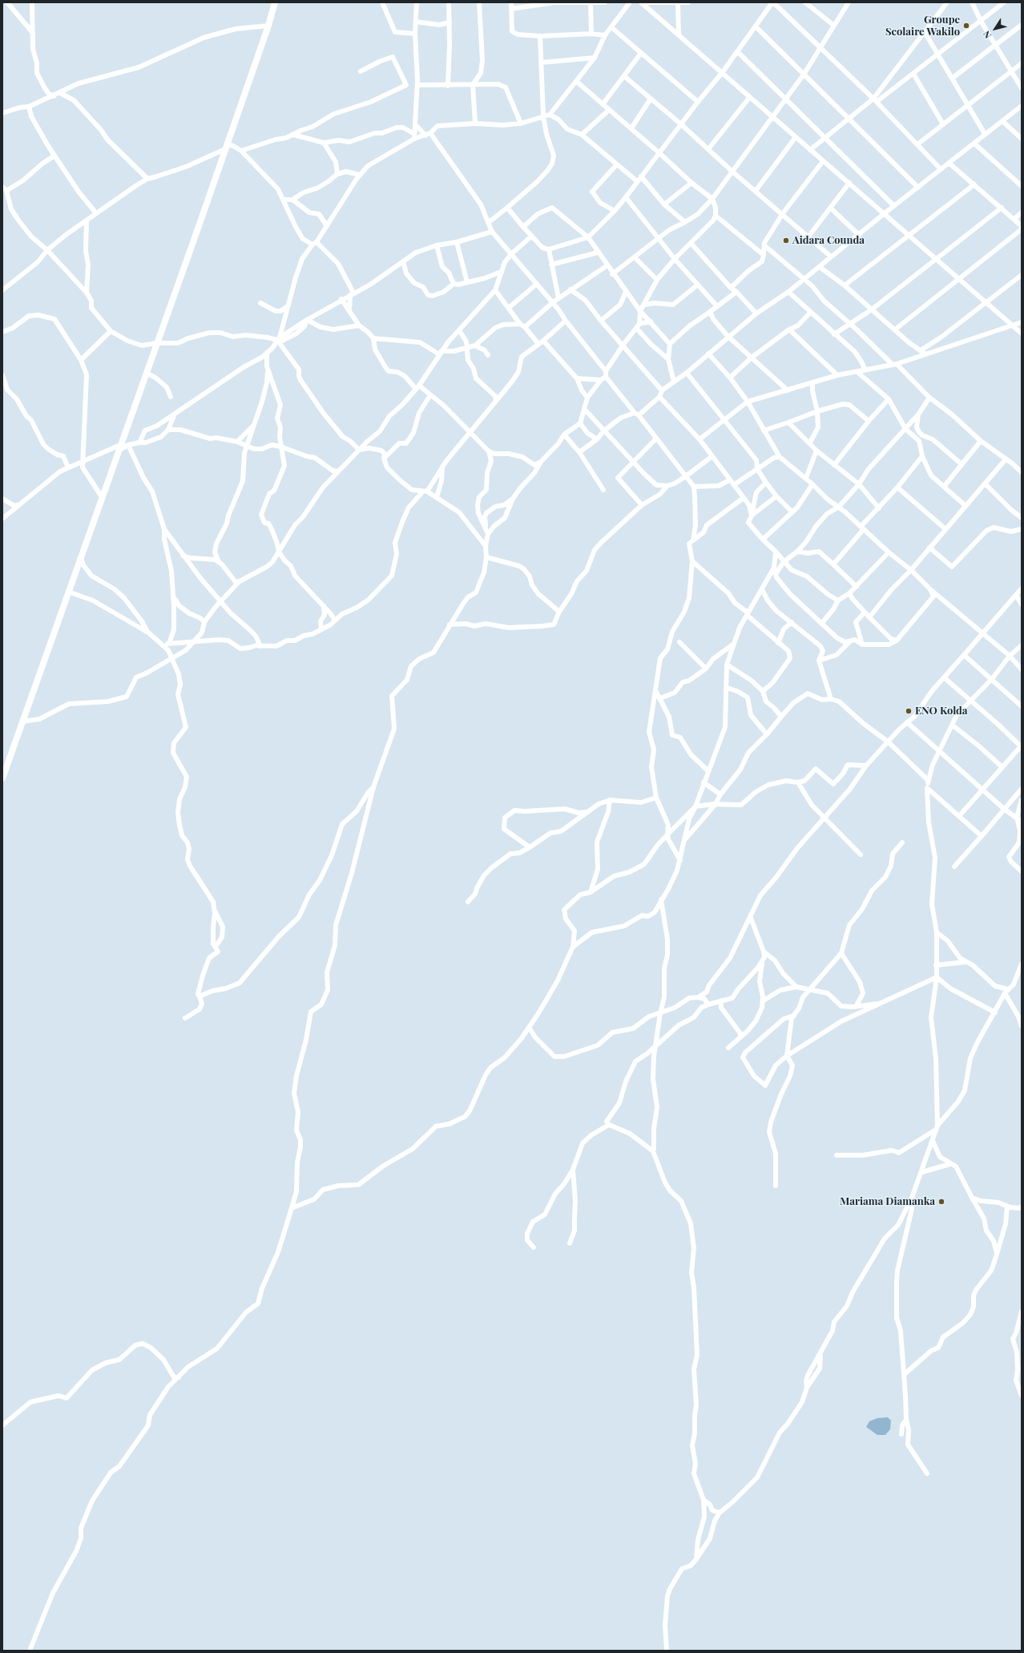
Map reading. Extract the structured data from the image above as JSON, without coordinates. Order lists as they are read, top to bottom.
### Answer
{
  "places": [
    "Groupe Scolaire Wakilo",
    "Aidara Counda",
    "ENO Kolda",
    "Mariama Diamanka"
  ],
  "north": "bottom left"
}
